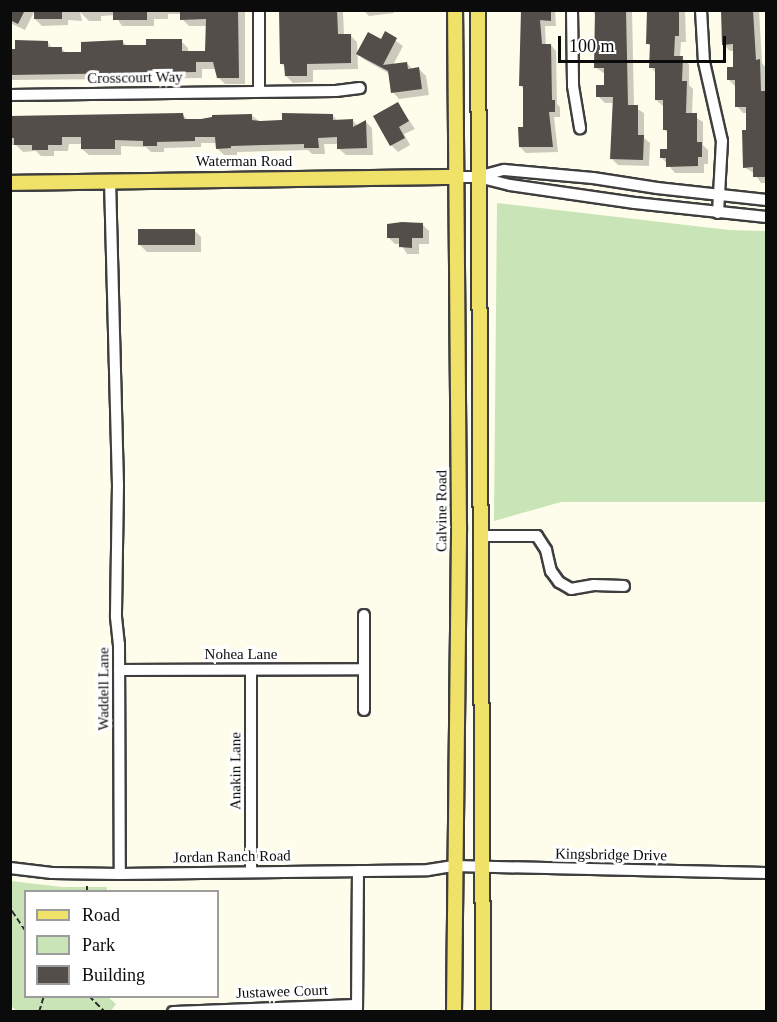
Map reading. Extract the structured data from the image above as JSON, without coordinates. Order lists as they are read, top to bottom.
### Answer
{
  "streets": {
    "main road": ["Waterman Road", "Calvine Road"],
    "street": [
      "Crosscourt Way",
      "Nohea Lane",
      "Waddell Lane",
      "Anakin Lane",
      "Kingsbridge Drive",
      "Jordan Ranch Road",
      "Justawee Court"
    ]
  },
  "crossings": [
    ["Waterman Road", "Calvine Road"],
    ["Waterman Road", "Waddell Lane"],
    ["Calvine Road", "Kingsbridge Drive"],
    ["Calvine Road", "Jordan Ranch Road"],
    ["Nohea Lane", "Waddell Lane"],
    ["Nohea Lane", "Anakin Lane"],
    ["Waddell Lane", "Jordan Ranch Road"],
    ["Anakin Lane", "Jordan Ranch Road"],
    ["Kingsbridge Drive", "Jordan Ranch Road"]
  ],
  "legend": ["Road", "Park", "Building"],
  "scale_bar": "100 m"
}
